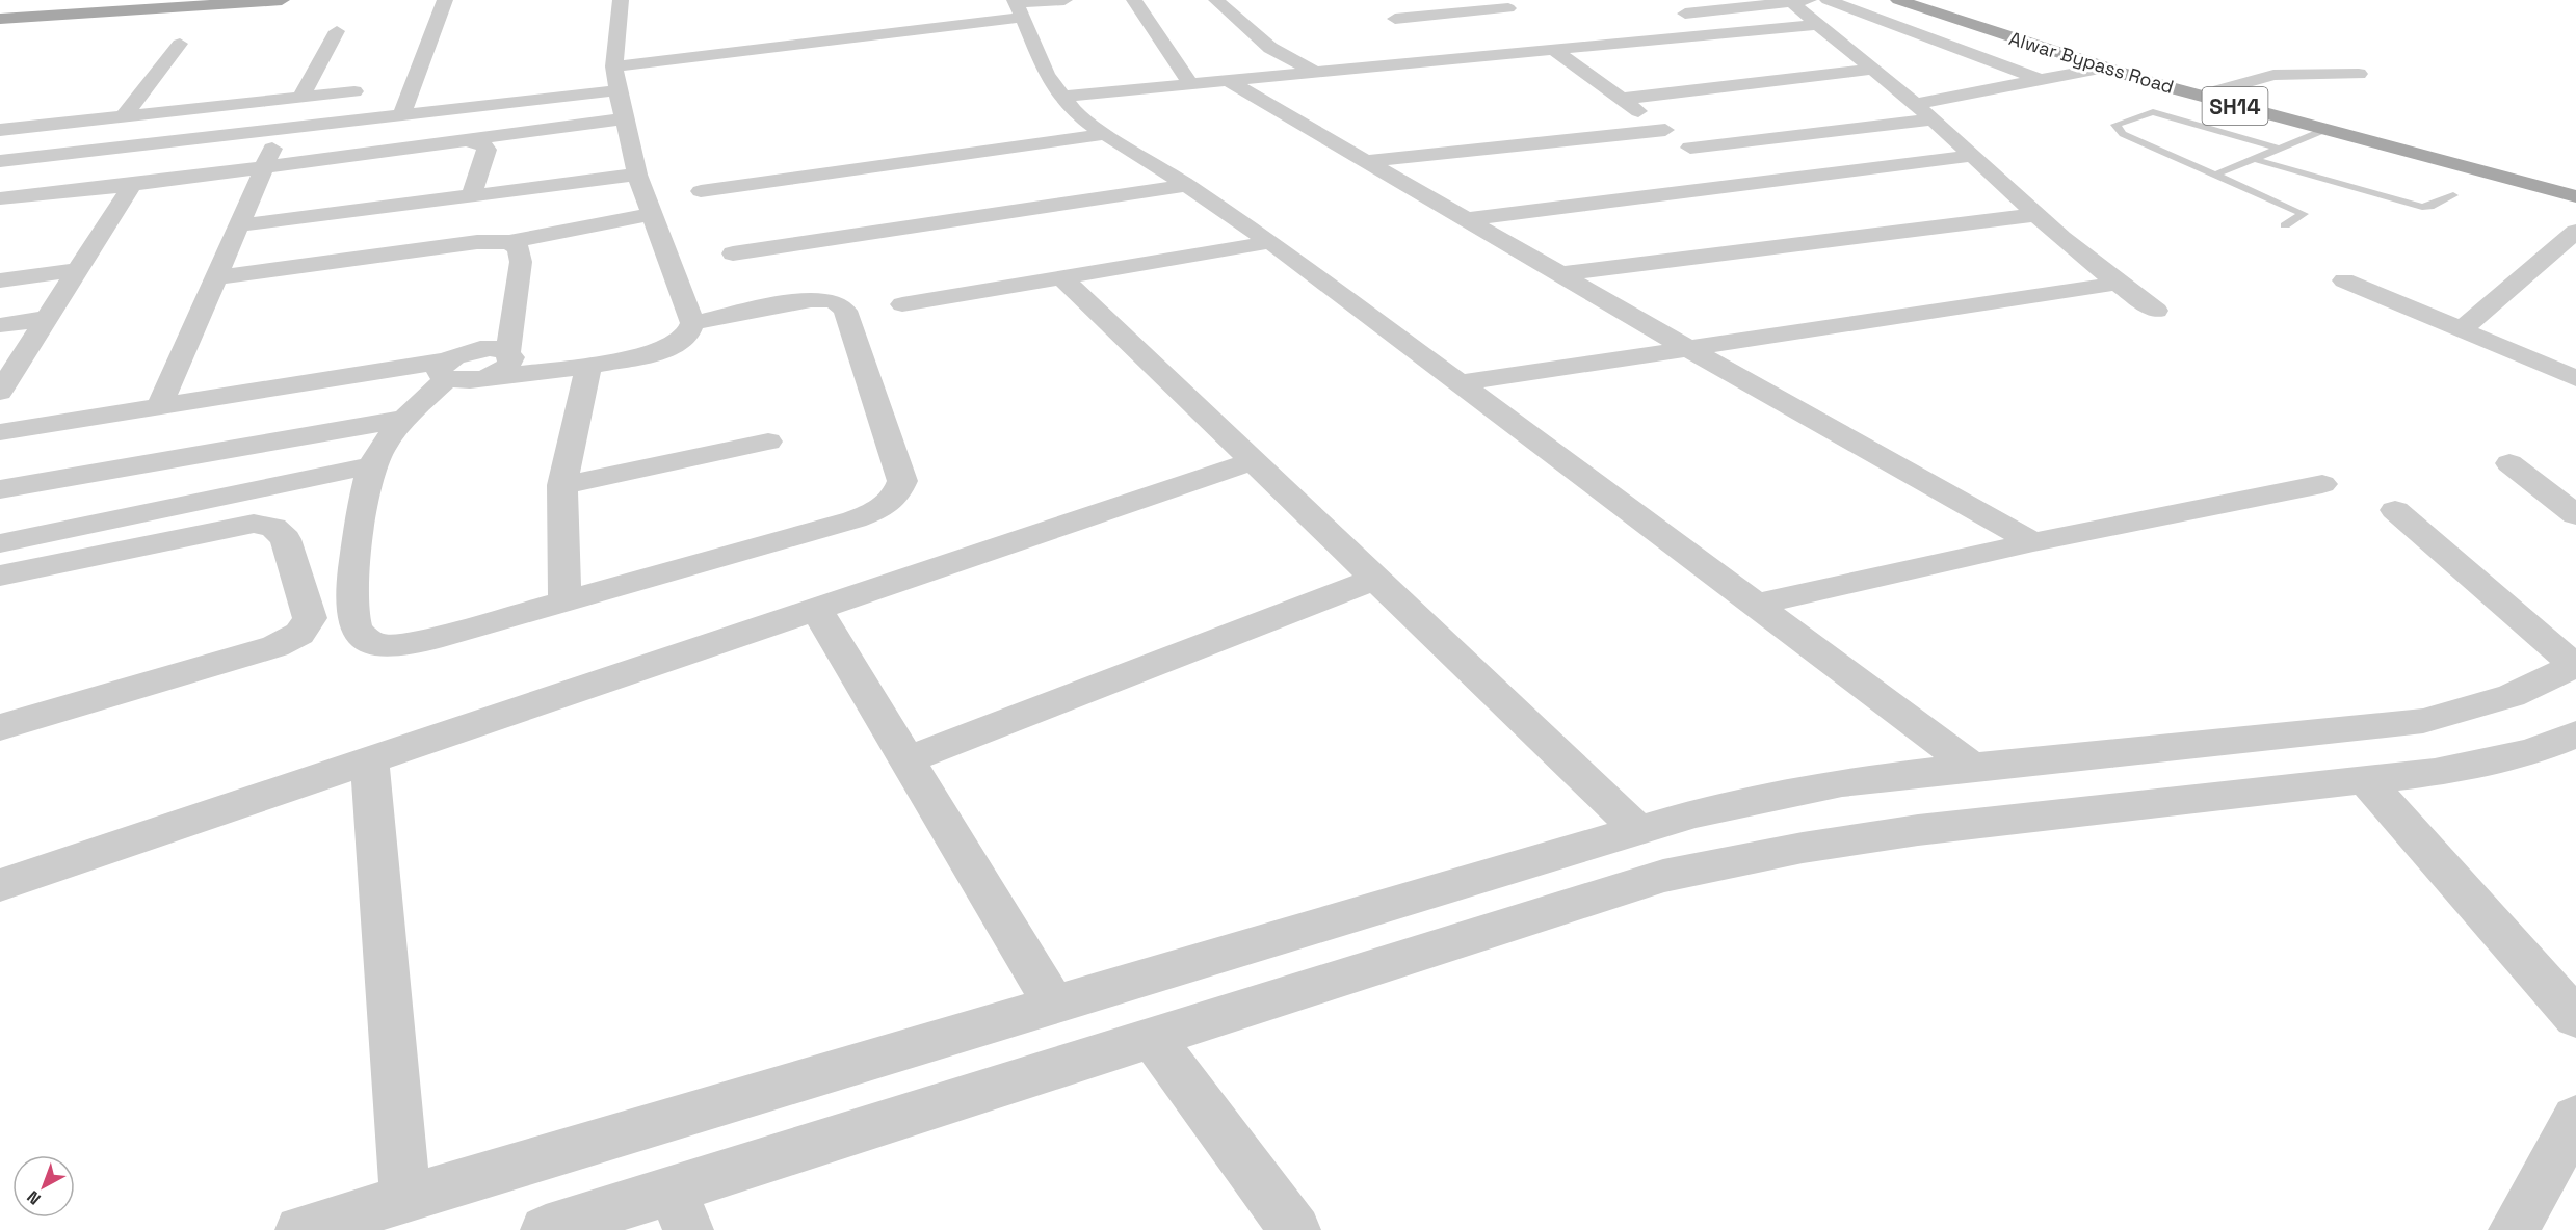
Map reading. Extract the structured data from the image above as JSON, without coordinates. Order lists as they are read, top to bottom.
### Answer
{
  "streets": {
    "main road": ["Alwar Bypass Road", "SH14"]
  },
  "north": "bottom left"
}
